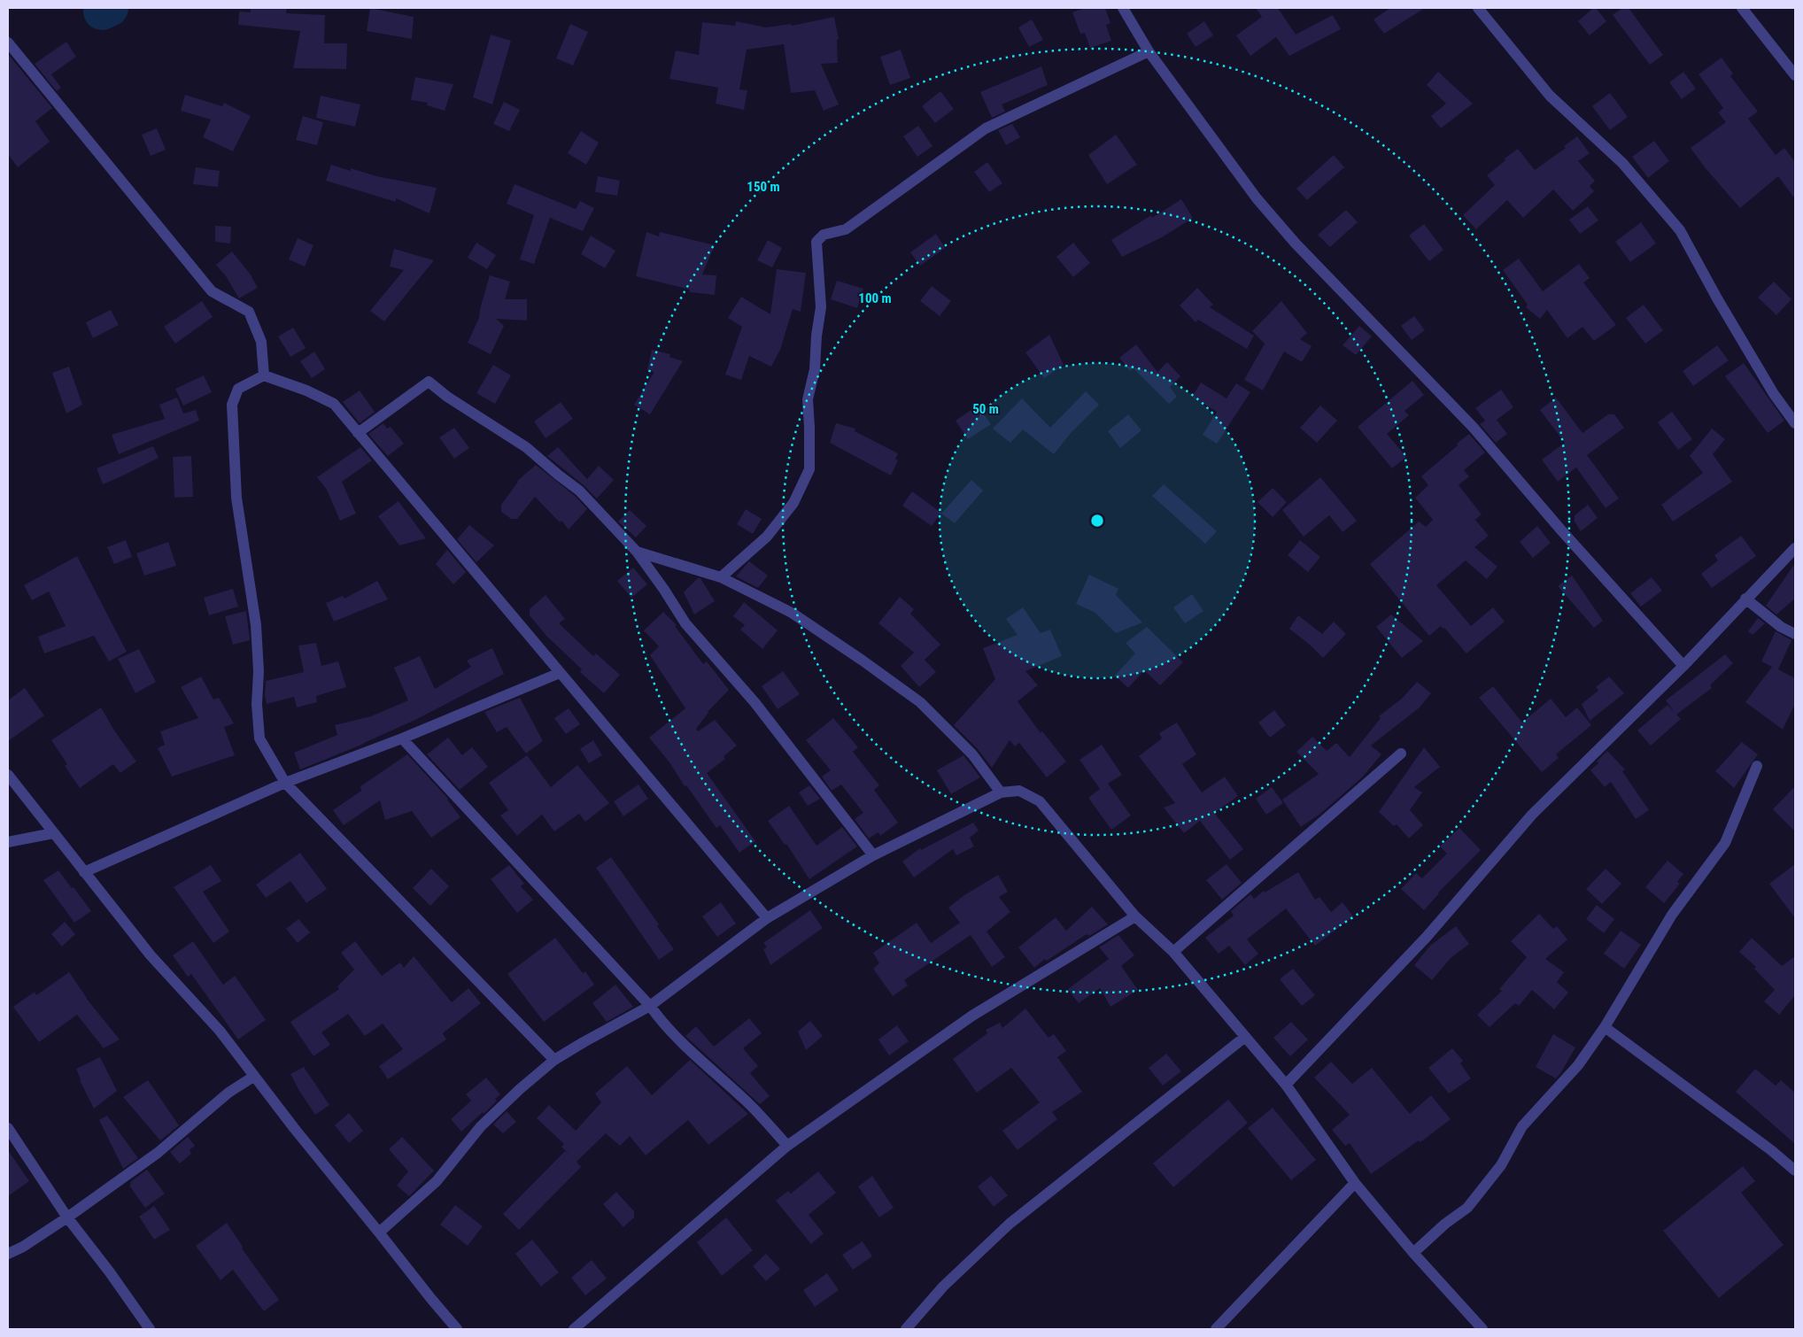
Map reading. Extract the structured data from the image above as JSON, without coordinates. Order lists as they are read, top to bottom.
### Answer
{
  "rings": ["150 m", "100 m", "50 m"]
}
